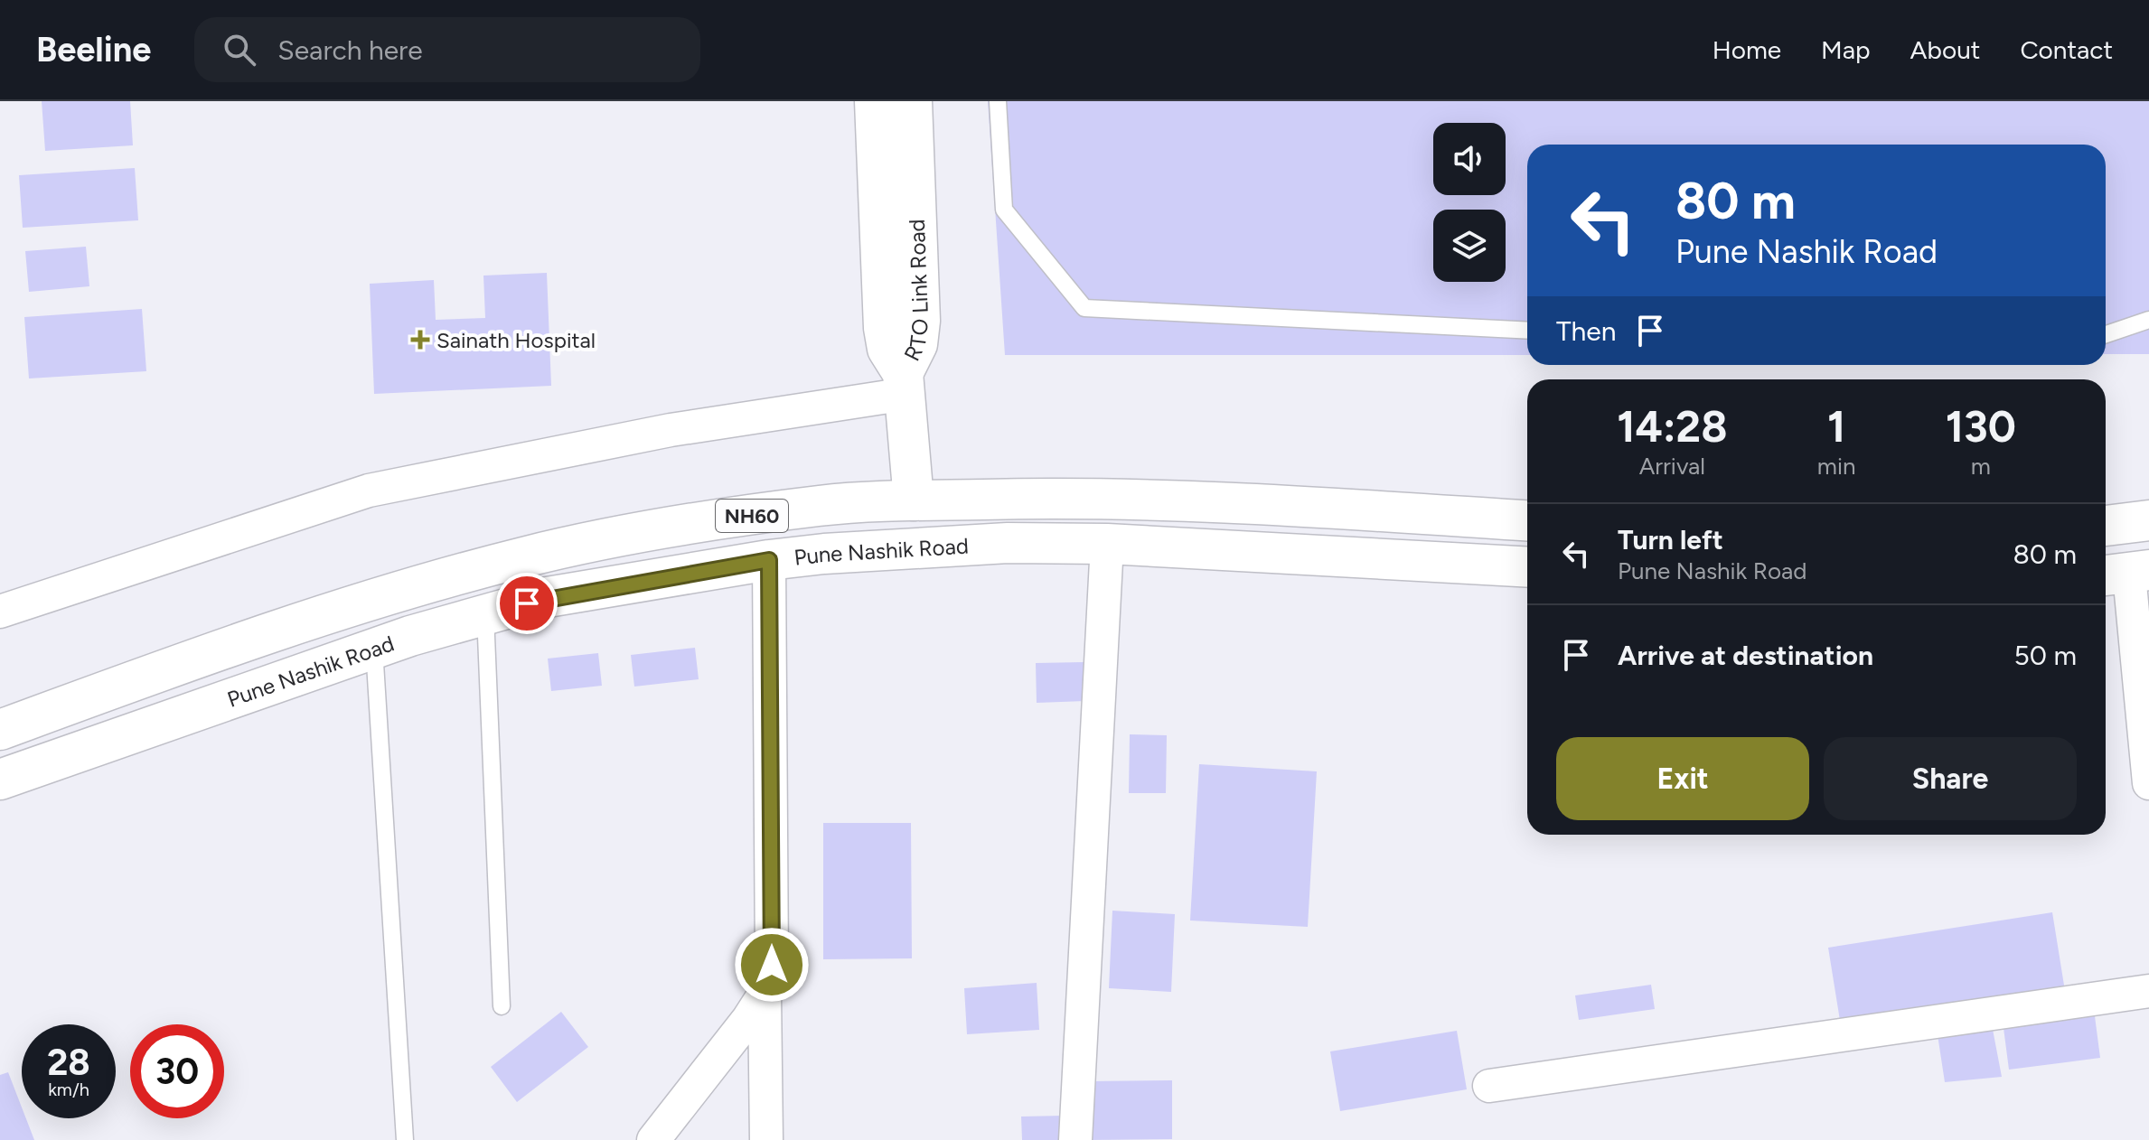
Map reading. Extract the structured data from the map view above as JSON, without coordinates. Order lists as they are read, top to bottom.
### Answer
{
  "streets": {
    "main road": ["RTO Link Road", "NH60", "Pune Nashik Road"]
  },
  "places": {
    "health": ["Sainath Hospital"]
  },
  "page": {
    "header": "Beeline",
    "search": "Search here",
    "nav": [
      "Home",
      "Map",
      "About",
      "Contact"
    ],
    "turn": ["80 m", "Pune Nashik Road"],
    "then": "Then",
    "eta": [
      "14:28",
      "Arrival",
      "1",
      "min",
      "130",
      "m"
    ],
    "list": [
      {
        "name": "Turn left",
        "note": "Pune Nashik Road",
        "value": "80 m"
      },
      {
        "name": "Arrive at destination",
        "value": "50 m"
      }
    ],
    "buttons": ["Exit", "Share"],
    "speed": "28 km/h",
    "limit": "30"
  }
}
